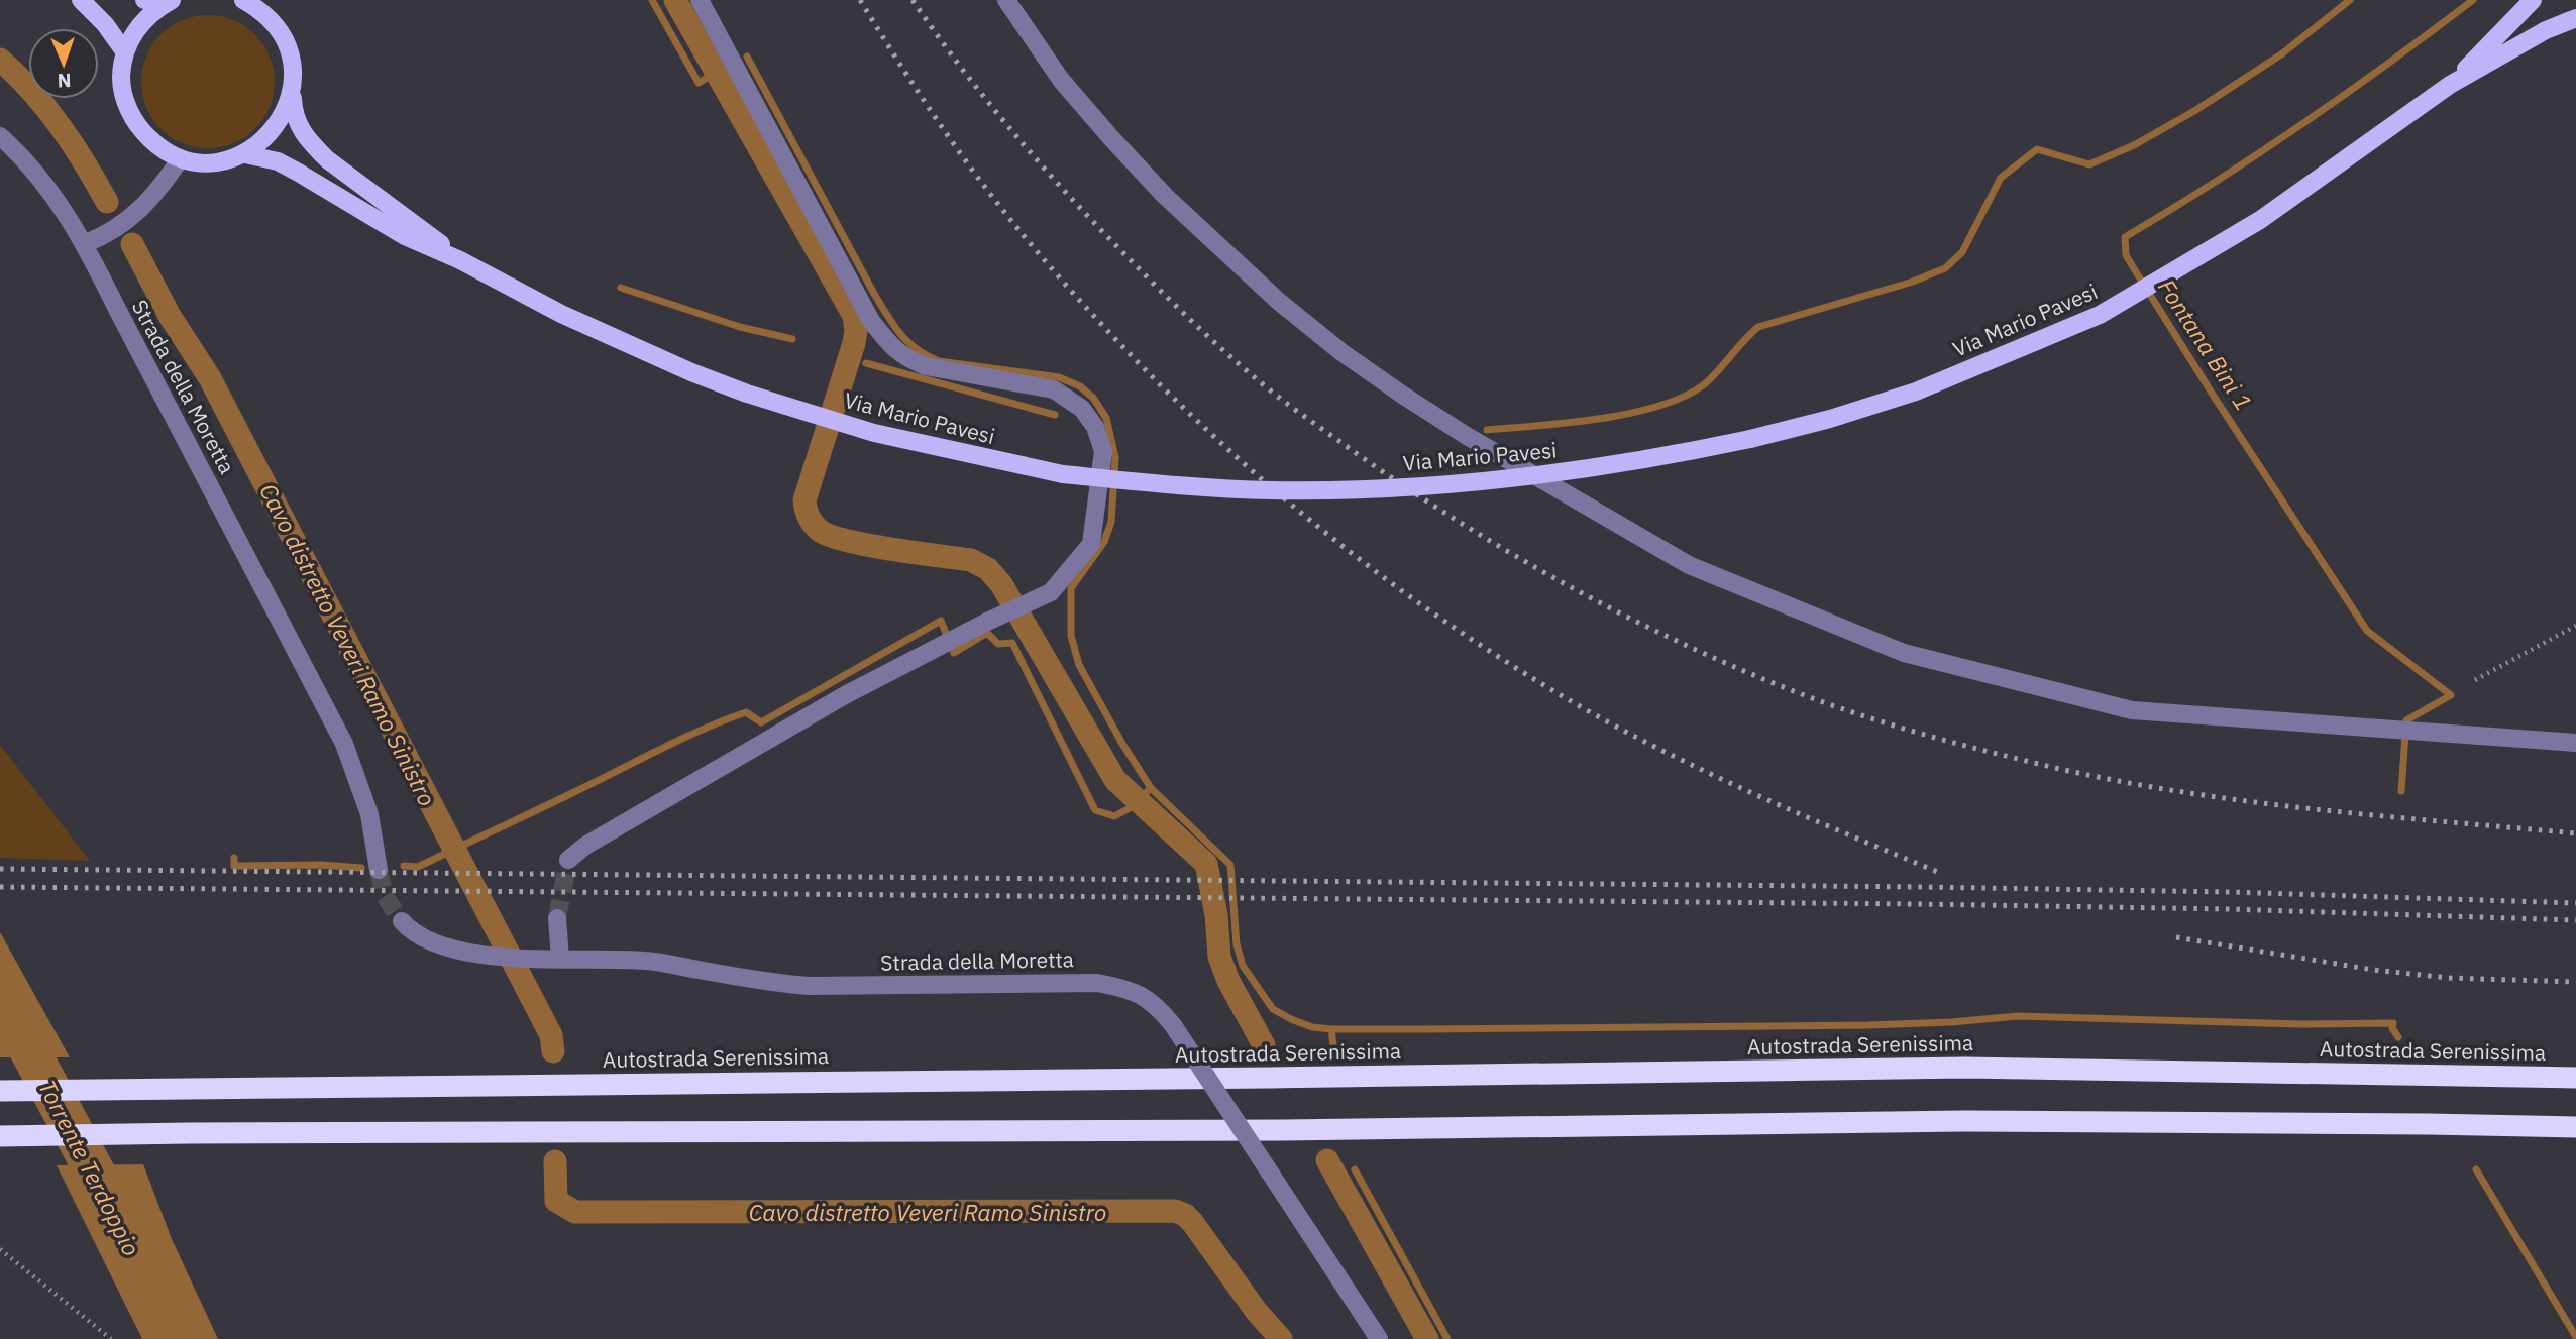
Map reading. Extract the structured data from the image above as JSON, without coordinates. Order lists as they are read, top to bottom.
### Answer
{
  "streets": {
    "highway": ["Autostrada Serenissima"],
    "main road": ["Via Mario Pavesi"],
    "street": ["Strada della Moretta"]
  },
  "water": ["Fontana Bini 1", "Cavo distretto Veveri Ramo Sinistro", "Torrente Terdoppio"],
  "north": "bottom"
}
